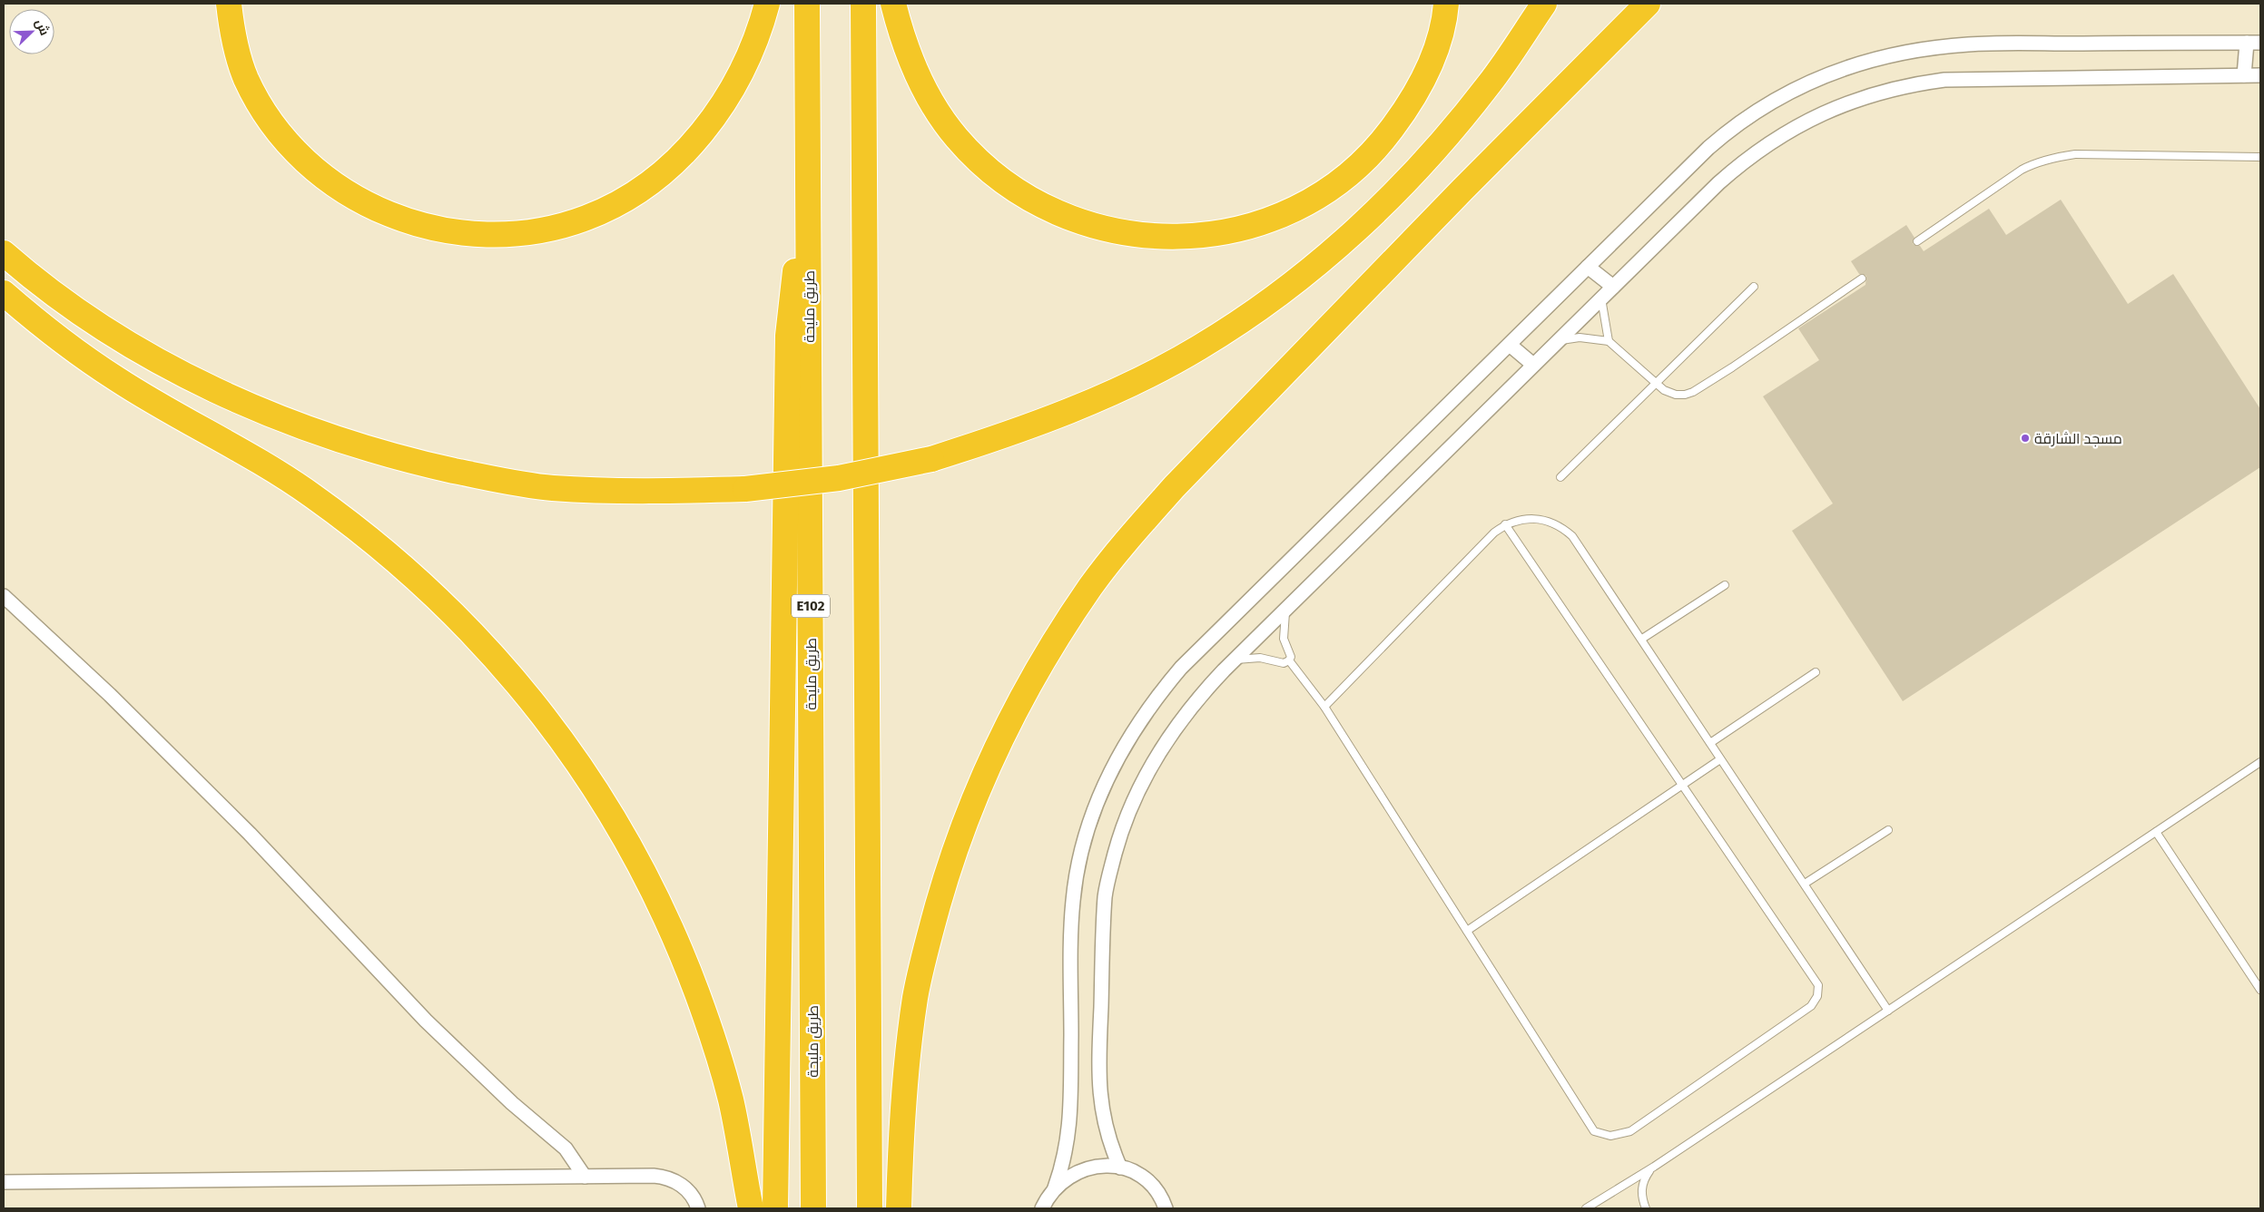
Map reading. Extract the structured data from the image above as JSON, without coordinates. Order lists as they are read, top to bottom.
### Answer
{
  "streets": {
    "highway": ["طريق مليحة", "E102"]
  },
  "places": ["مسجد الشارقة"],
  "north": "top right"
}
